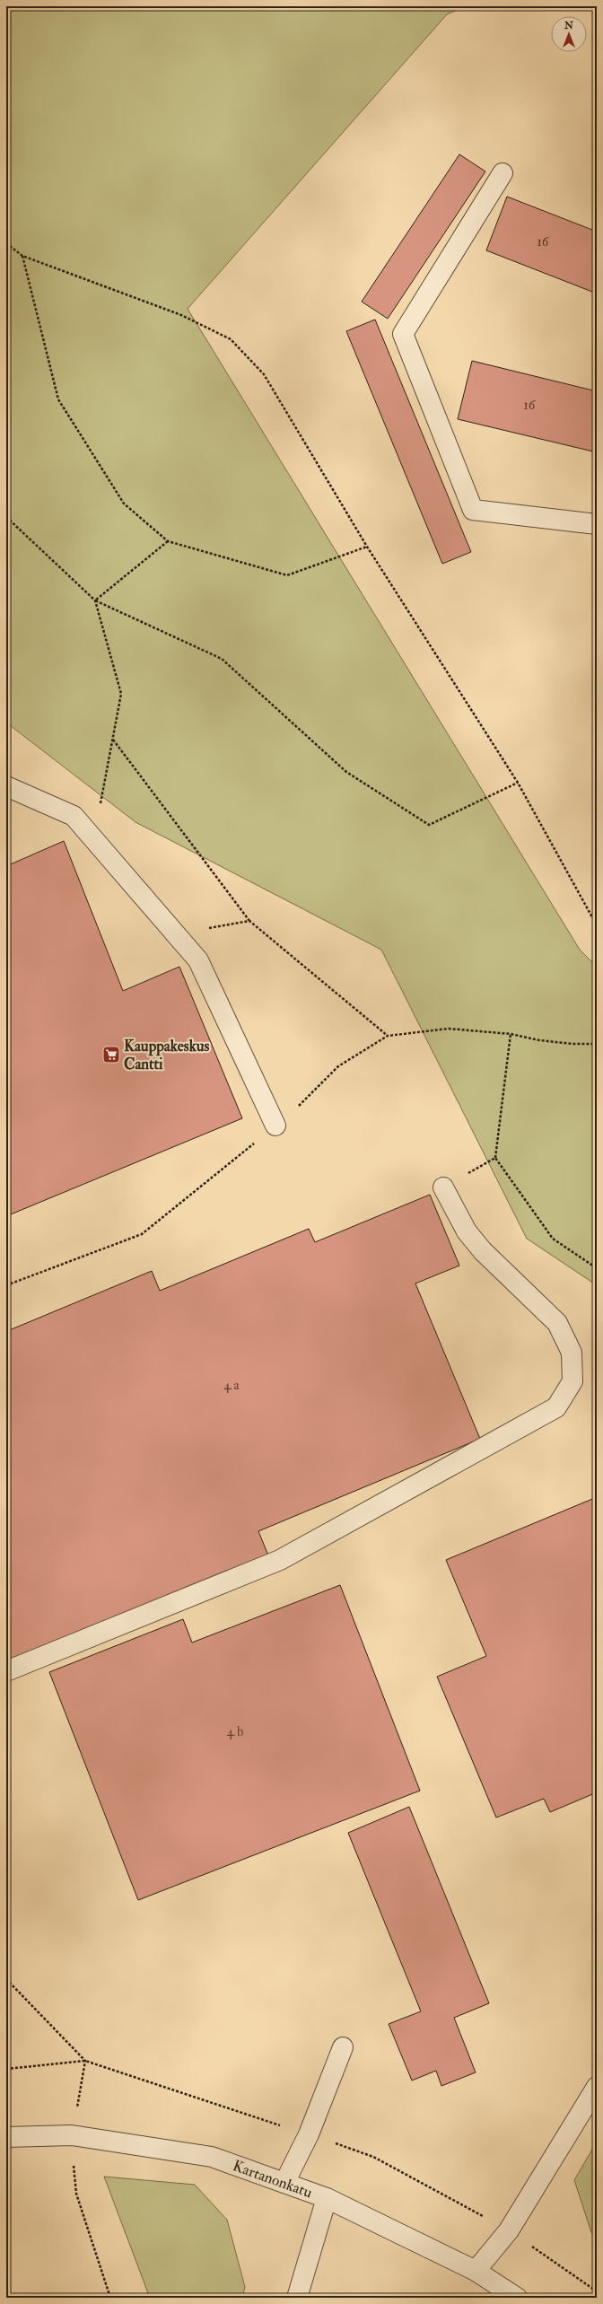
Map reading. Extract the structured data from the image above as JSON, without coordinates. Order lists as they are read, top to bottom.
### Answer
{
  "streets": {
    "street": ["Kartanonkatu"]
  },
  "places": {
    "supermarket": ["Kauppakeskus Cantti"]
  },
  "house_numbers": [
    "16",
    "16",
    "4 a",
    "4 b"
  ],
  "north": "top"
}
